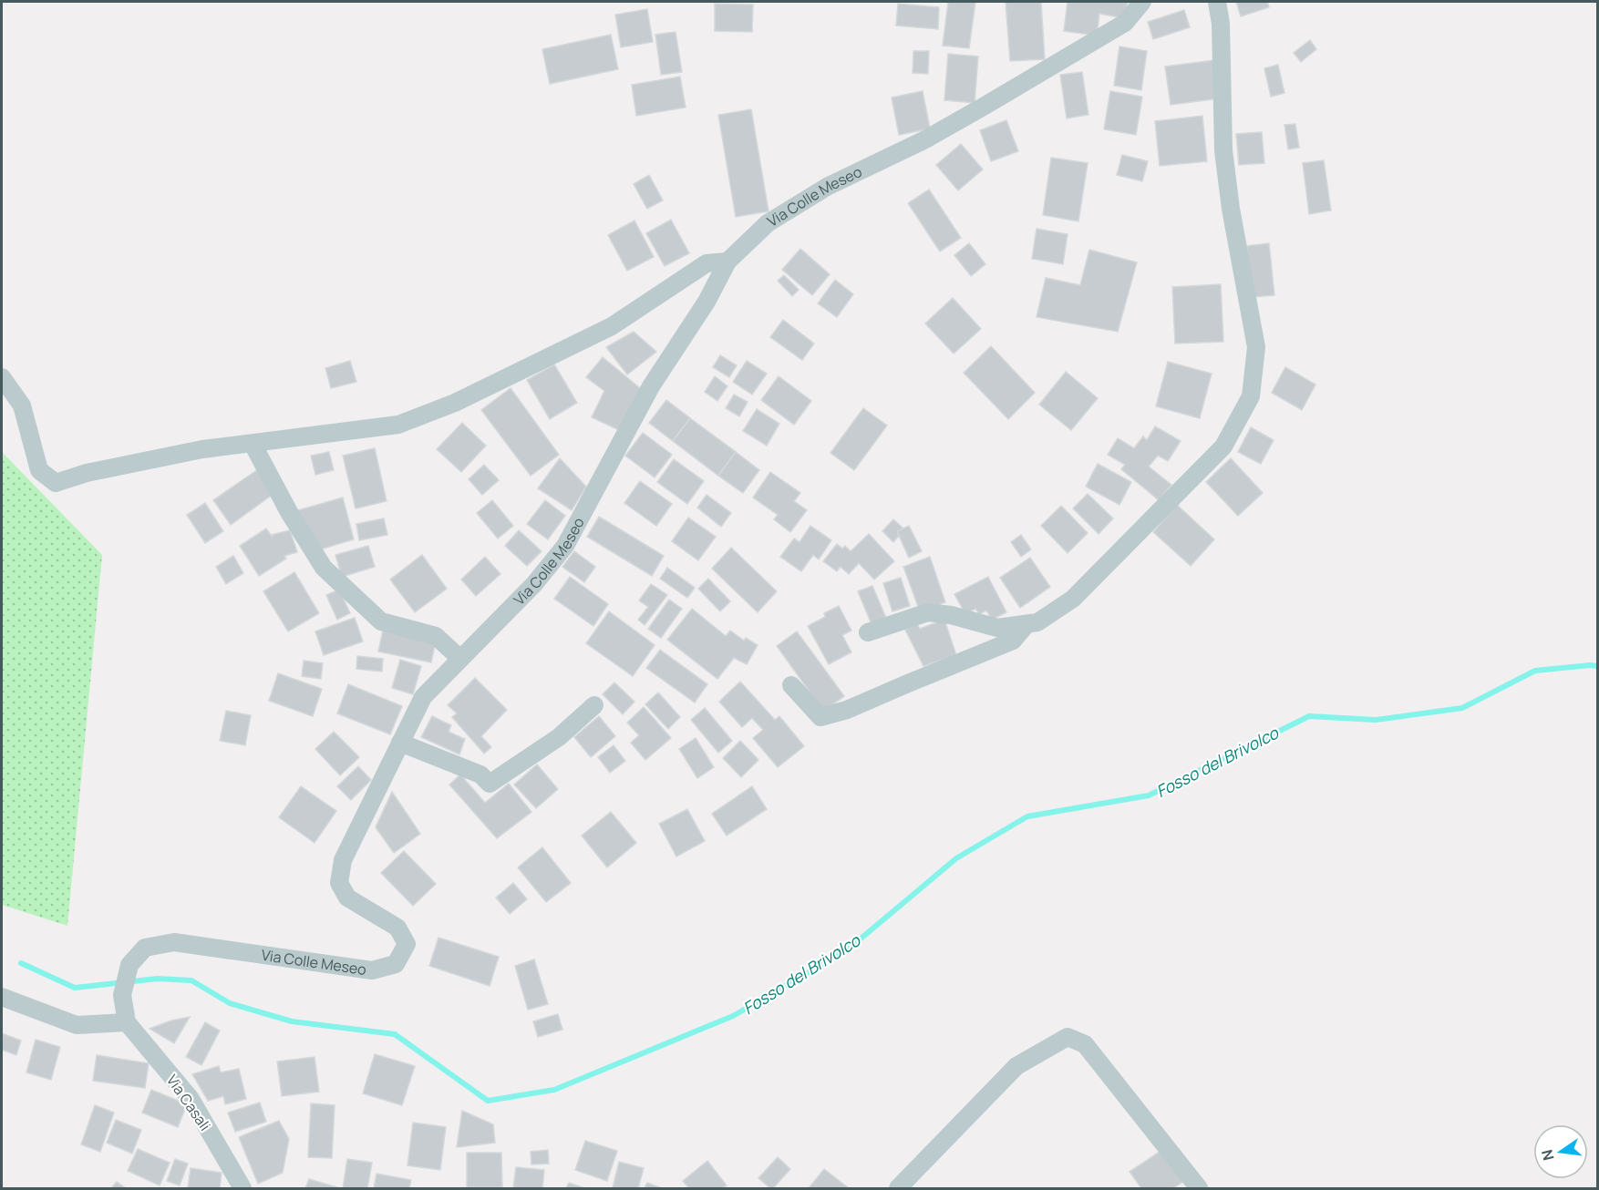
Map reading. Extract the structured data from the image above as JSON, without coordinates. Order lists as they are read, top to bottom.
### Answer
{
  "streets": {
    "street": ["Via Colle Meseo", "Via Casali"]
  },
  "crossings": [
    ["Via Colle Meseo", "Via Casali"]
  ],
  "water": ["Fosso del Brivolco"],
  "north": "left"
}
